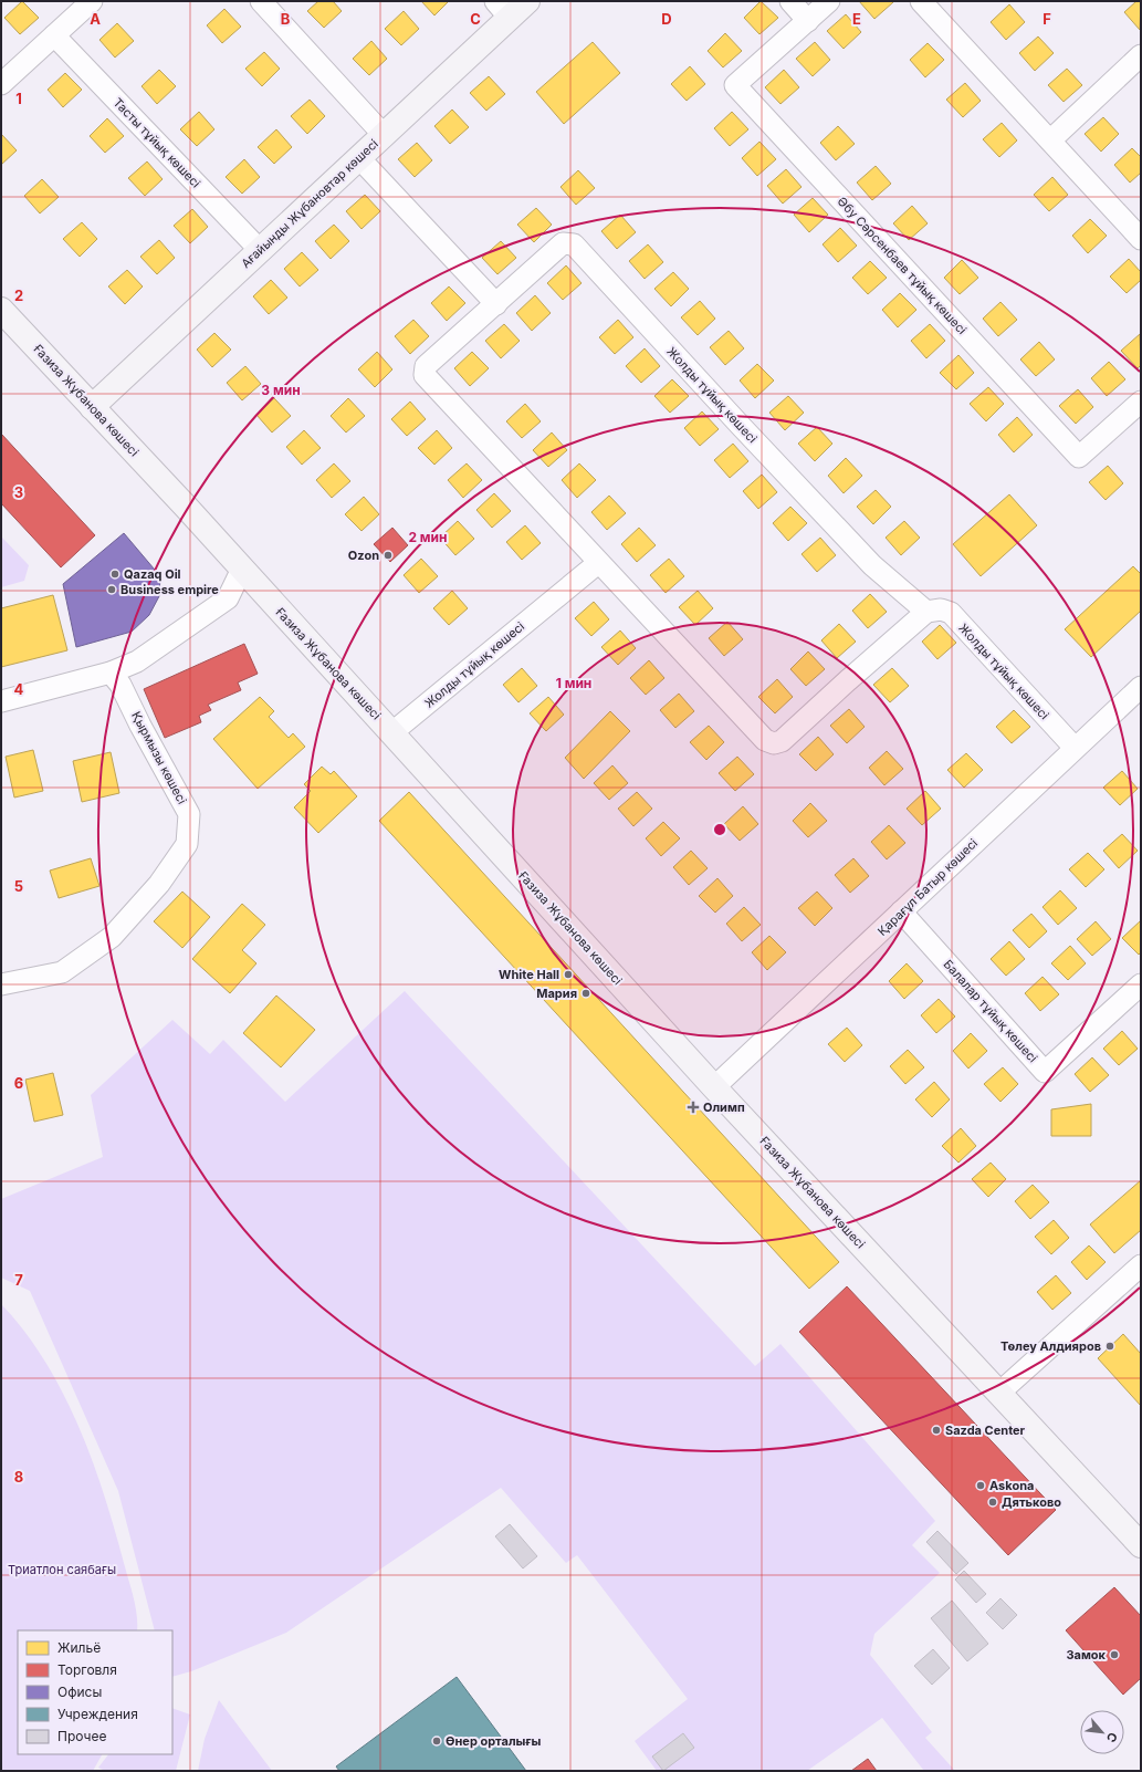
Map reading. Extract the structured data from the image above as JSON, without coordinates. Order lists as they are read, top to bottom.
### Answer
{
  "streets": {
    "street": [
      "Тасты тұйық көшесі",
      "Ағайынды Жұбановтар көшесі",
      "Әбу Сәрсенбаев тұйық көшесі",
      "Жолды тұйық көшесі",
      "Ғазиза Жұбанова көшесі",
      "Қырмызы көшесі",
      "Қарағұл Батыр көшесі",
      "Балалар тұйық көшесі"
    ]
  },
  "crossings": [
    ["Тасты тұйық көшесі", "Ағайынды Жұбановтар көшесі"],
    ["Ағайынды Жұбановтар көшесі", "Ғазиза Жұбанова көшесі"],
    ["Жолды тұйық көшесі", "Ғазиза Жұбанова көшесі"],
    ["Жолды тұйық көшесі", "Қарағұл Батыр көшесі"],
    ["Ғазиза Жұбанова көшесі", "Қарағұл Батыр көшесі"],
    ["Қарағұл Батыр көшесі", "Балалар тұйық көшесі"]
  ],
  "parks": ["Триатлон саябағы"],
  "places": {
    "other": [
      "Ozon",
      "Qazaq Oil",
      "Business empire",
      "White Hall",
      "Мария",
      "Төлеу Алдияров",
      "Sazda Center",
      "Askona",
      "Дятьково",
      "Замок",
      "Өнер орталығы"
    ],
    "health": ["Олимп"]
  },
  "legend": [
    "Жильё",
    "Торговля",
    "Офисы",
    "Учреждения",
    "Прочее"
  ],
  "north": "bottom right",
  "grid": {
    "columns": [
      "A",
      "B",
      "C",
      "D",
      "E",
      "F"
    ],
    "rows": [
      "1",
      "2",
      "3",
      "4",
      "5",
      "6",
      "7",
      "8"
    ]
  },
  "rings": ["3 мин", "2 мин", "1 мин"]
}
